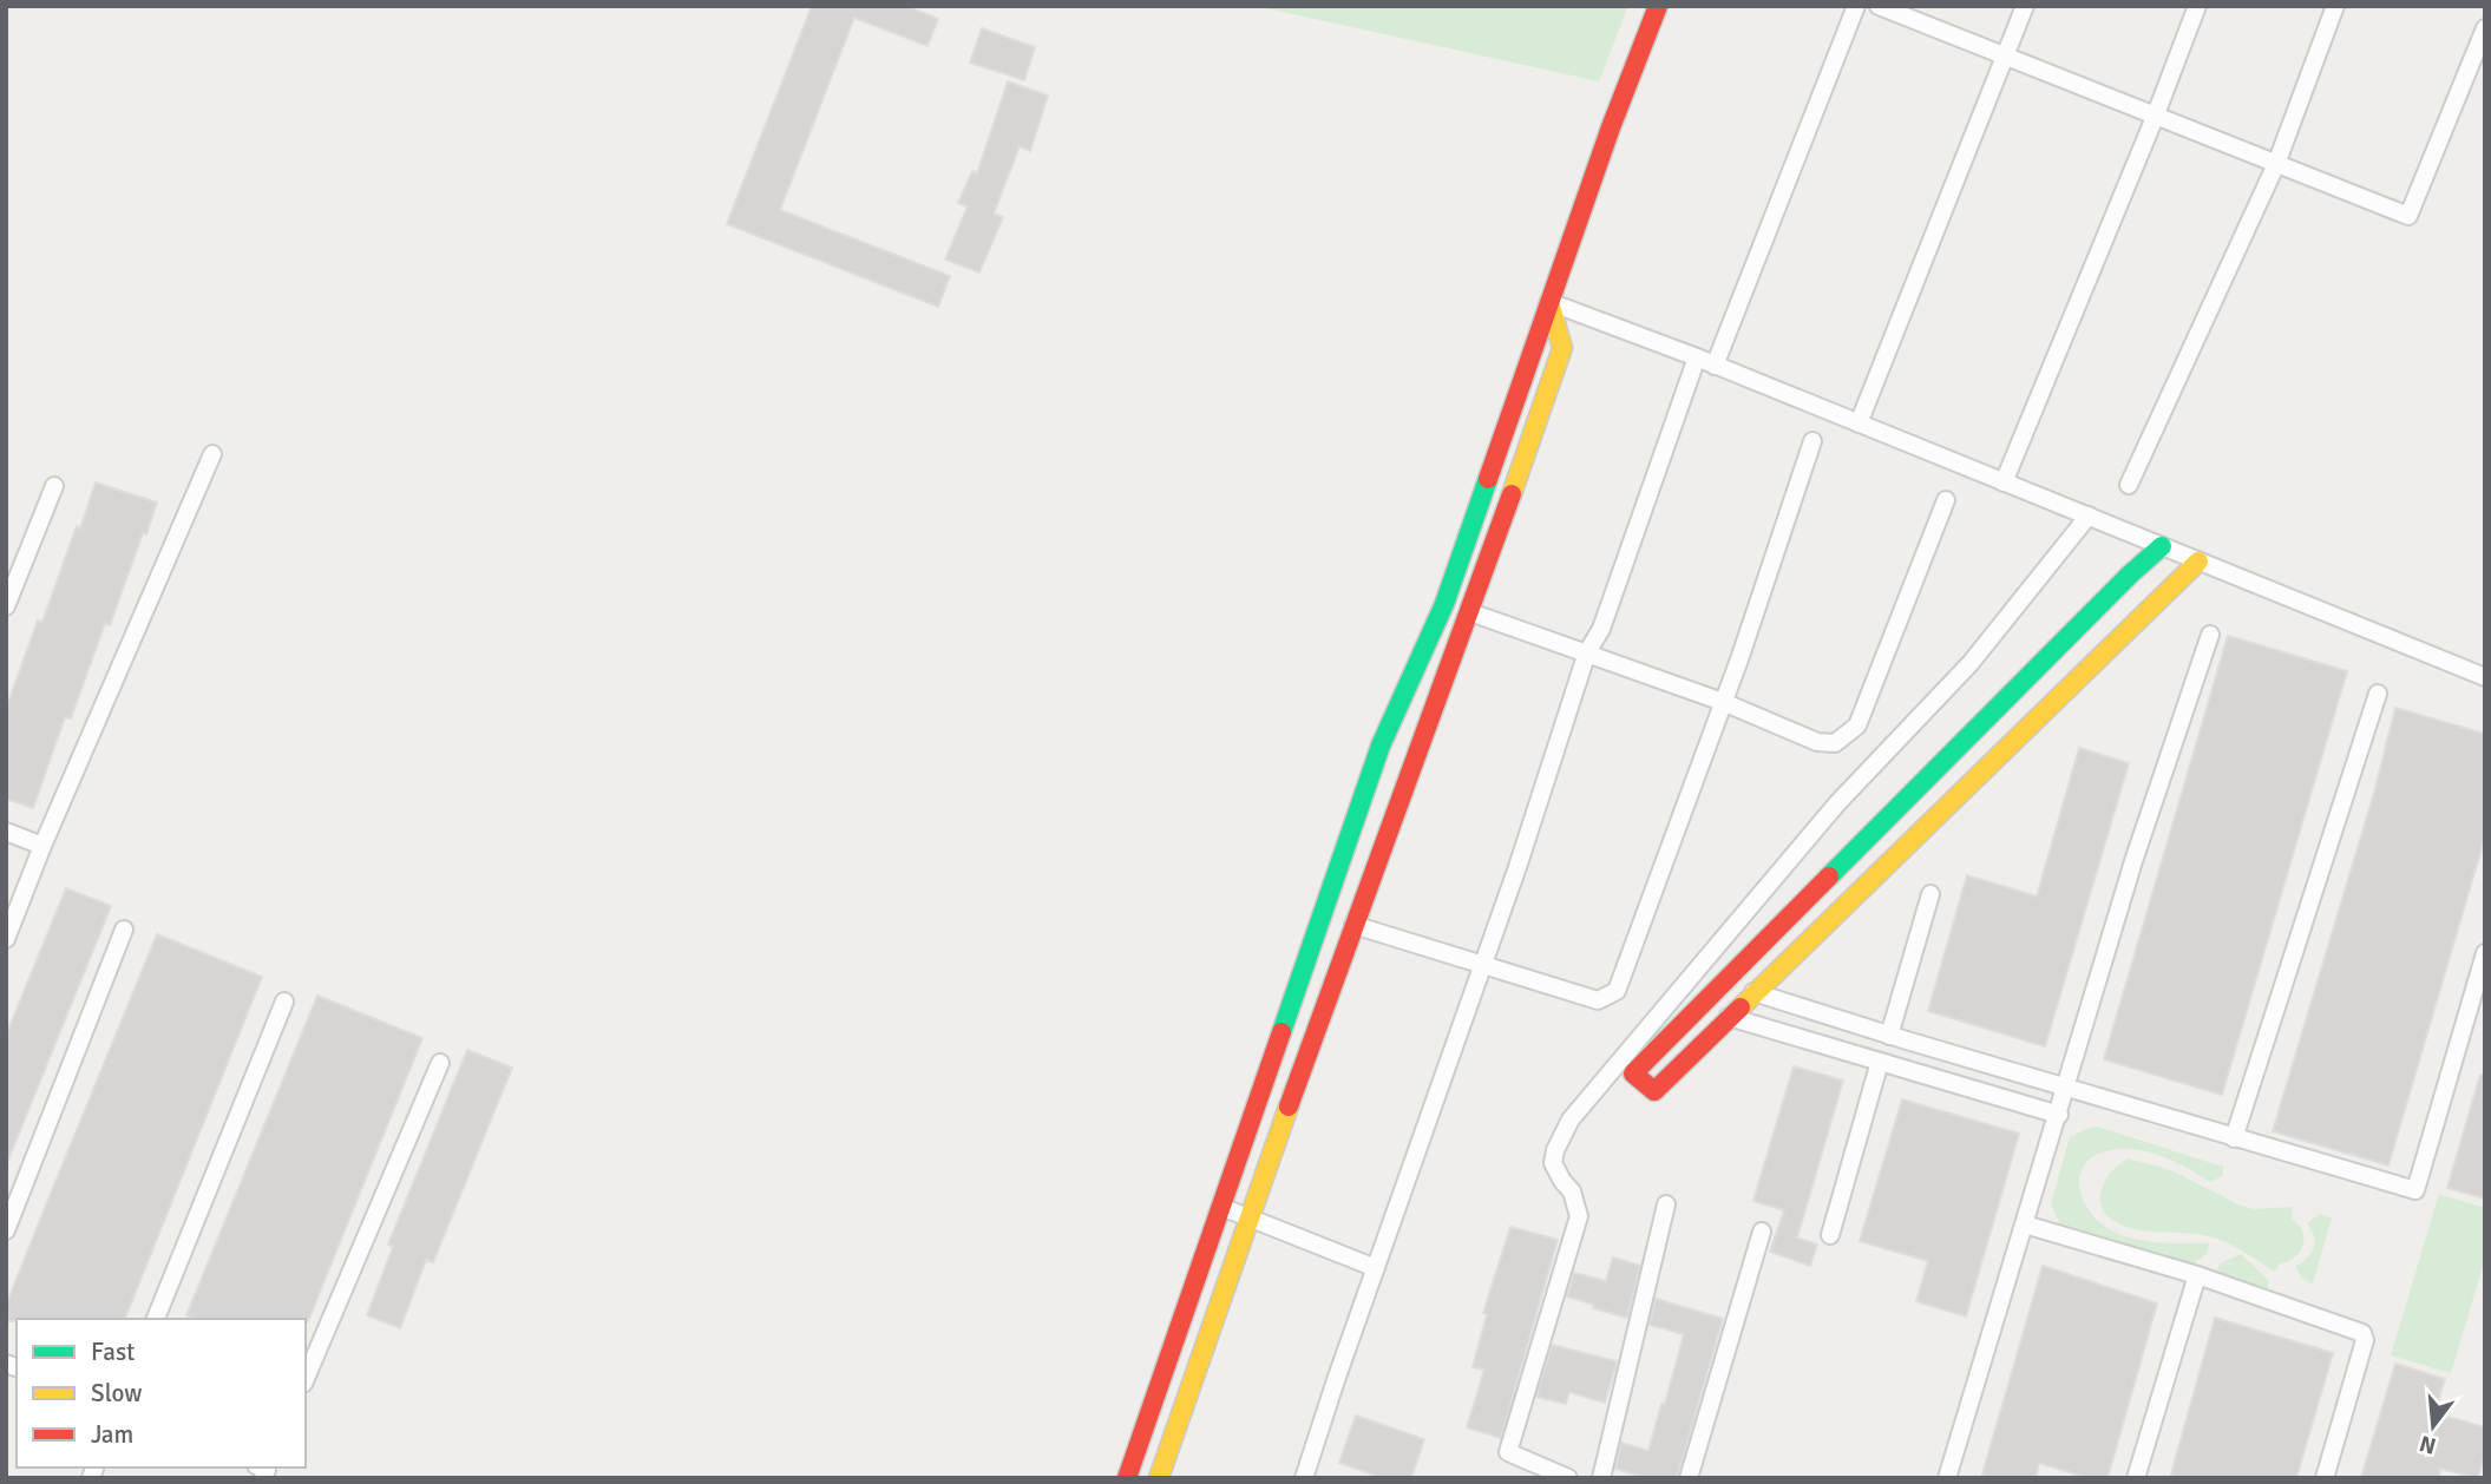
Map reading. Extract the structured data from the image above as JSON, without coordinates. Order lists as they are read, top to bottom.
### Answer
{
  "legend": ["Fast", "Slow", "Jam"],
  "north": "bottom"
}
